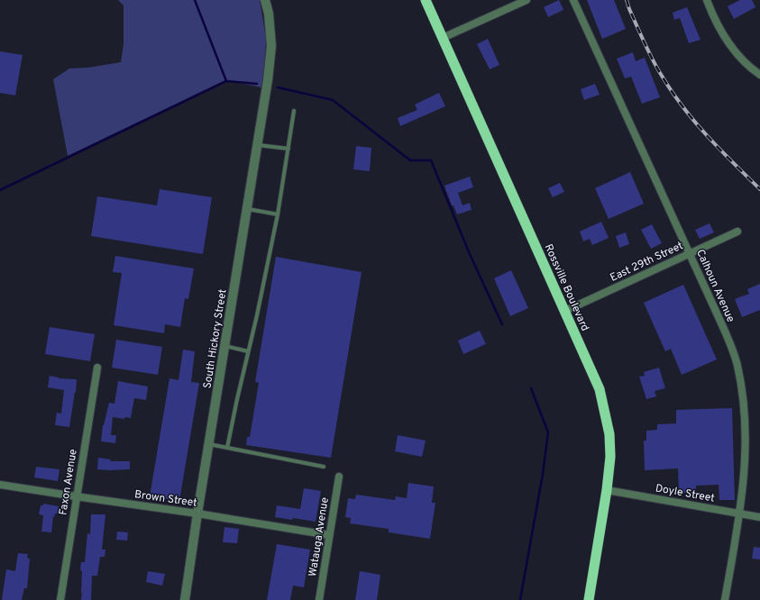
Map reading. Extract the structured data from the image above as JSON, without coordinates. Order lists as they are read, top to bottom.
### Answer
{
  "streets": {
    "highway": ["Rossville Boulevard"],
    "street": [
      "East 29th Street",
      "Calhoun Avenue",
      "South Hickory Street",
      "Faxon Avenue",
      "Doyle Street",
      "Brown Street",
      "Watauga Avenue"
    ]
  },
  "crossings": [
    ["East 29th Street", "Calhoun Avenue"],
    ["East 29th Street", "Rossville Boulevard"],
    ["Calhoun Avenue", "Doyle Street"],
    ["Rossville Boulevard", "Doyle Street"],
    ["South Hickory Street", "Brown Street"],
    ["Faxon Avenue", "Brown Street"],
    ["Brown Street", "Watauga Avenue"]
  ]
}
